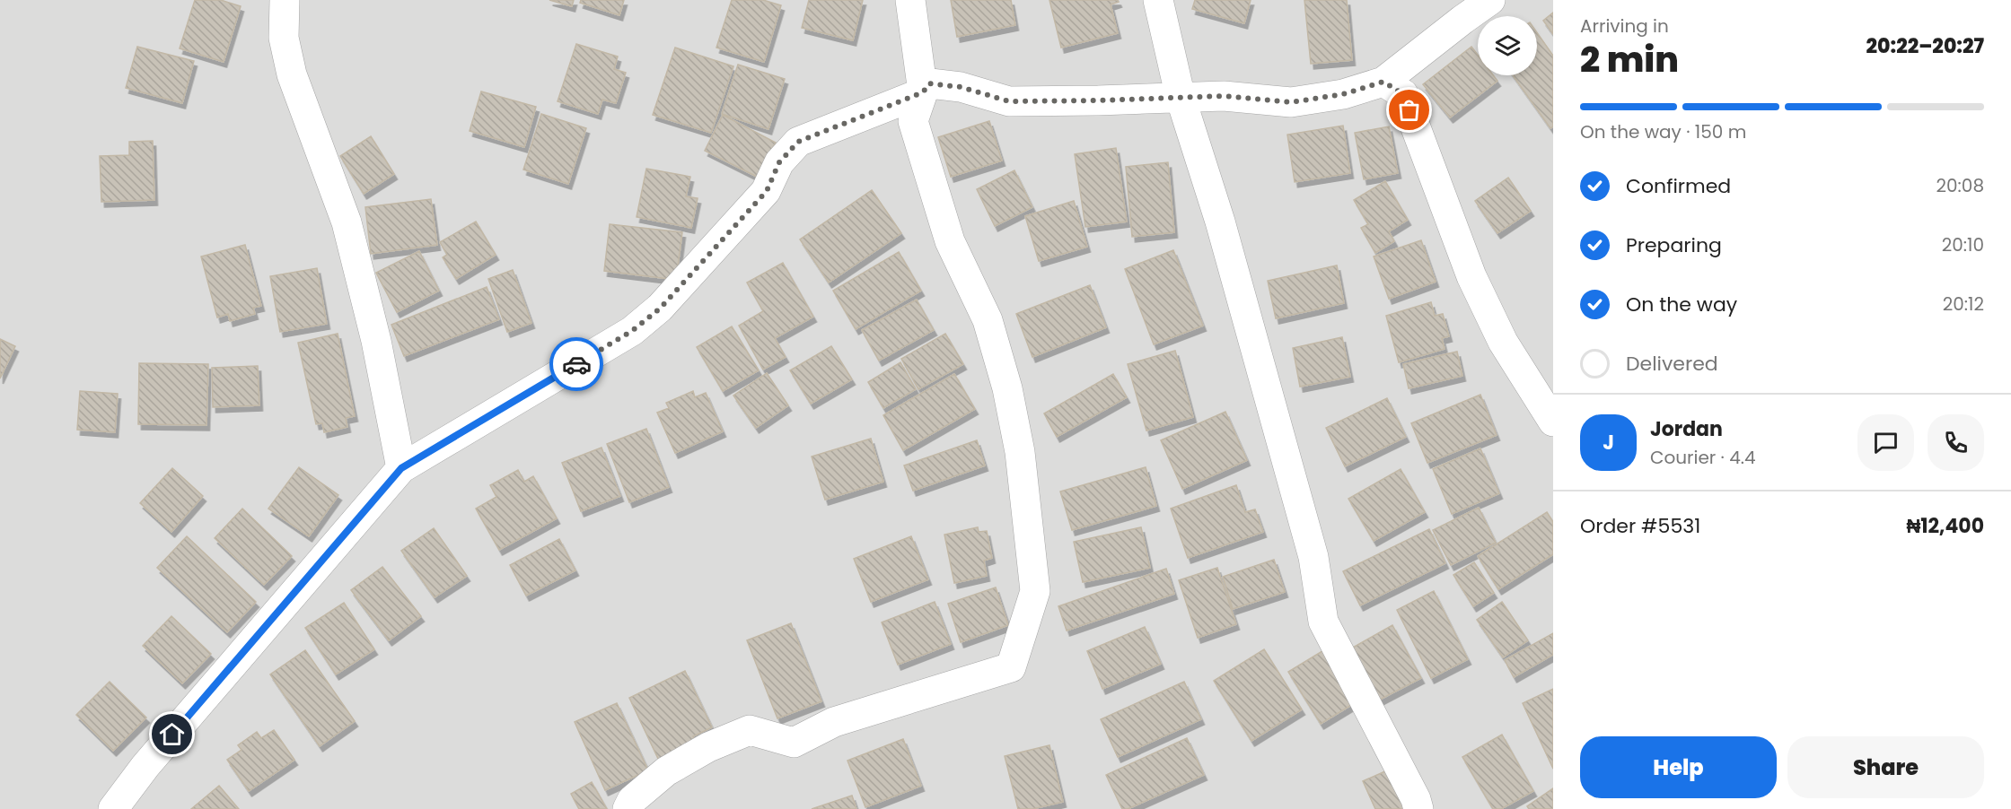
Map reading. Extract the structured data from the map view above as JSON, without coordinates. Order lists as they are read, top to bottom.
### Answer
{
  "page": {
    "heading": ["2 min", "Arriving in", "20:22–20:27"],
    "panel": [
      "Jordan",
      "Courier · 4.4",
      "Order #5531",
      "₦12,400"
    ],
    "bar": "On the way · 150 m",
    "list": [
      ["Confirmed", "20:08"],
      ["Preparing", "20:10"],
      ["On the way", "20:12"],
      "Delivered"
    ],
    "round": "J",
    "buttons": ["Help", "Share"]
  }
}
